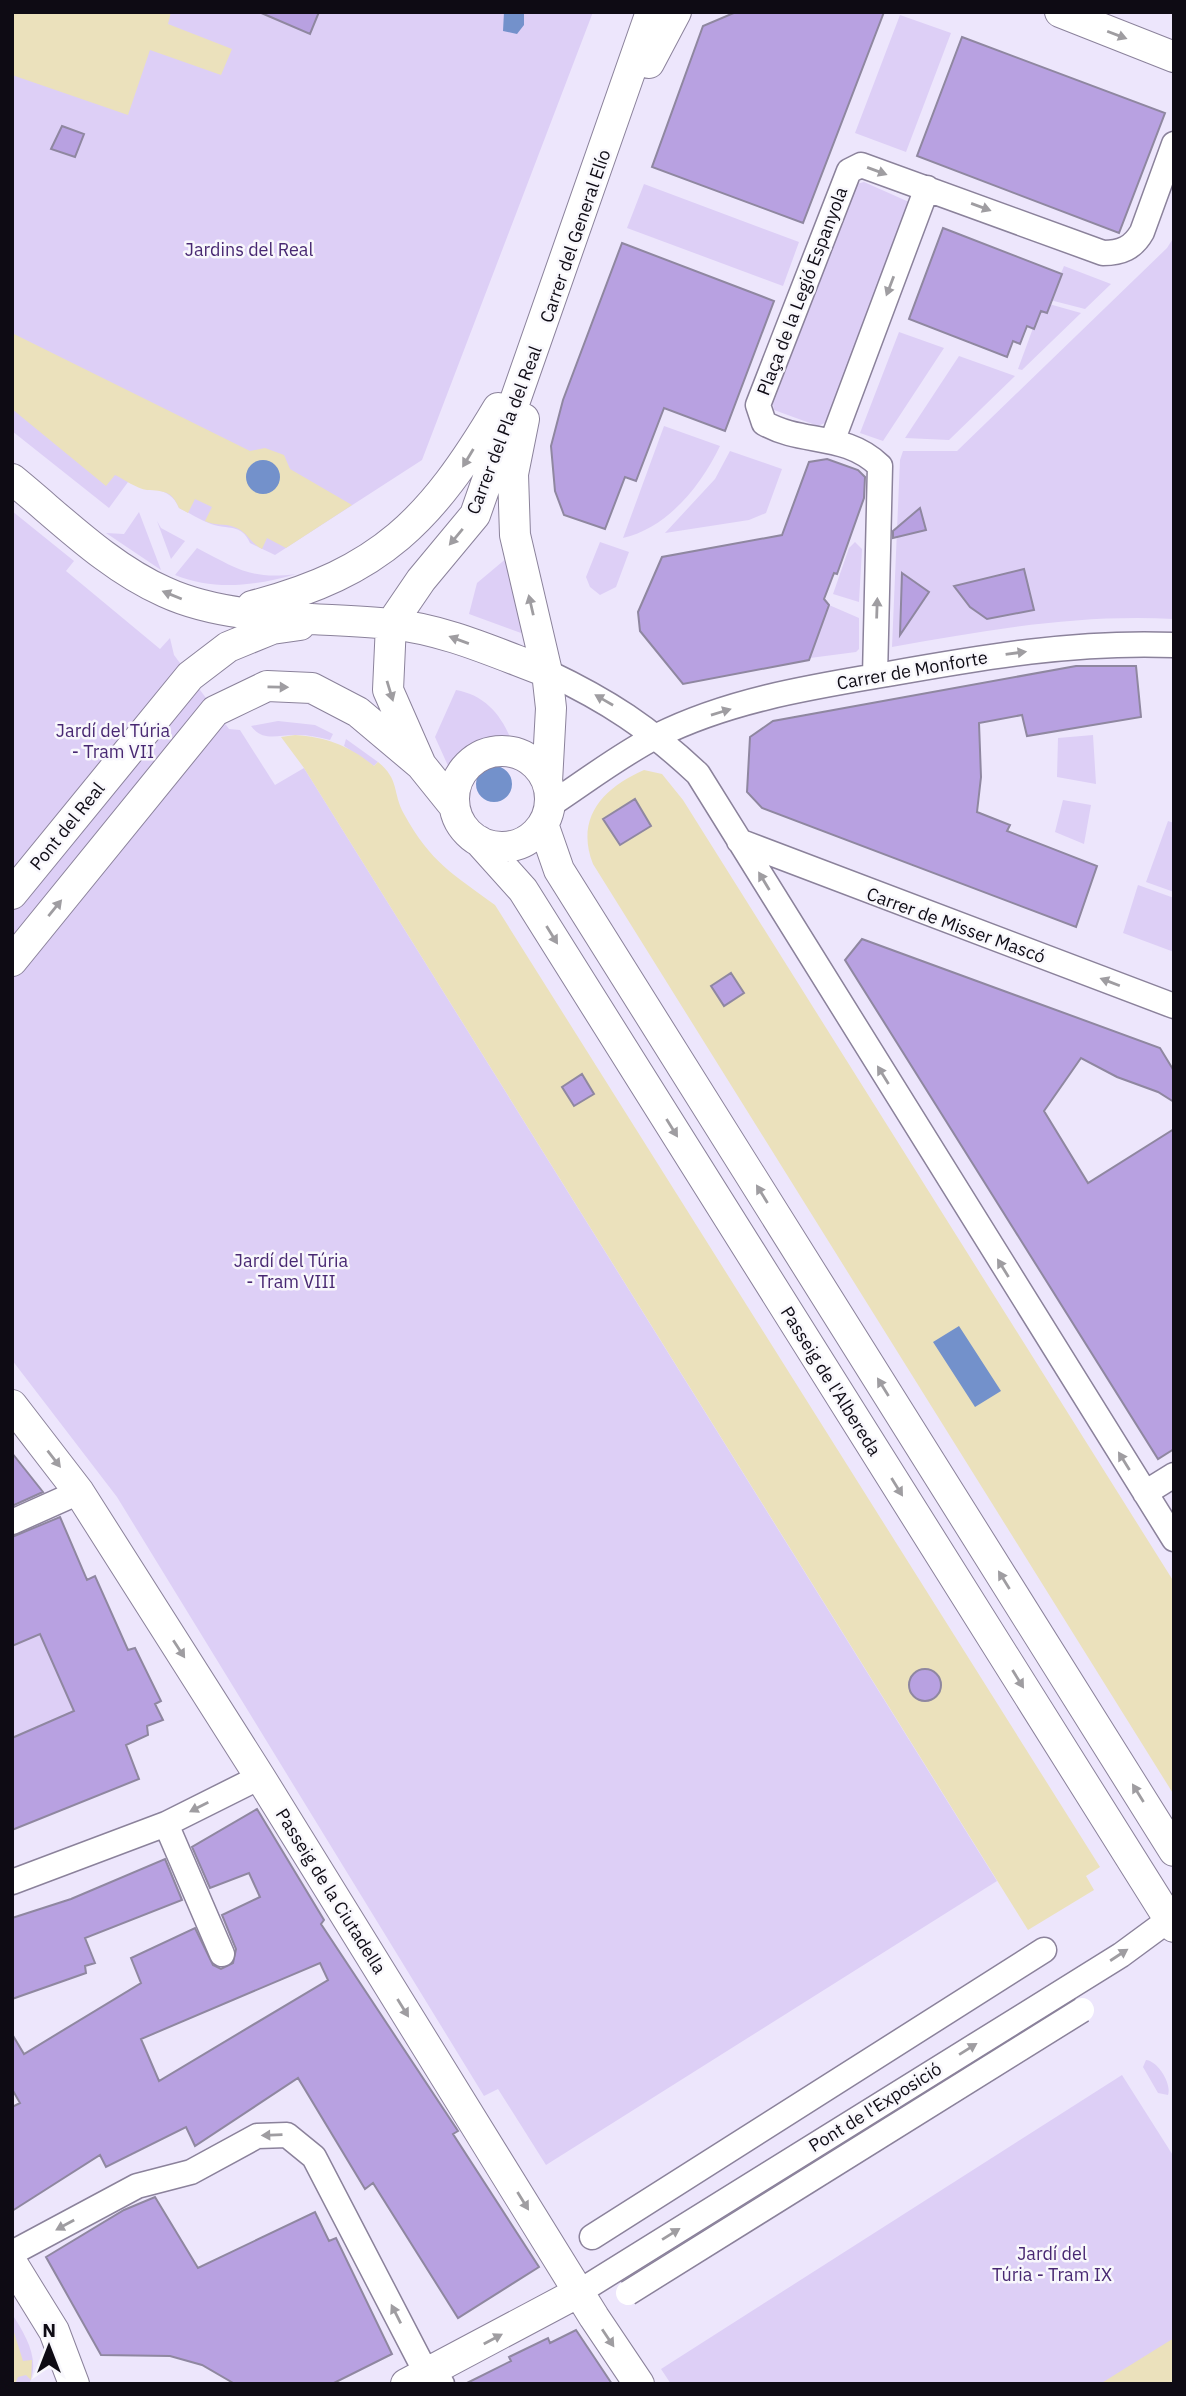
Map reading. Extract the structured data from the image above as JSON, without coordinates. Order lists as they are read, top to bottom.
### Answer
{
  "streets": {
    "main road": [
      "Carrer del General Elío",
      "Carrer del Pla del Real",
      "Pont del Real",
      "Passeig de l'Albereda",
      "Passeig de la Ciutadella"
    ],
    "street": [
      "Plaça de la Legió Espanyola",
      "Carrer de Monforte",
      "Carrer de Misser Mascó",
      "Pont de l'Exposició"
    ]
  },
  "crossings": [
    ["Carrer del General Elío", "Carrer del Pla del Real"],
    ["Plaça de la Legió Espanyola", "Carrer de Monforte"],
    ["Carrer del Pla del Real", "Passeig de l'Albereda"],
    ["Passeig de l'Albereda", "Pont de l'Exposició"],
    ["Passeig de la Ciutadella", "Pont de l'Exposició"]
  ],
  "one_way": ["Carrer de Monforte", "Carrer de Misser Mascó", "Passeig de la Ciutadella"],
  "parks": [
    "Jardins del Real",
    "Jardí del Túria - Tram VII",
    "Jardí del Túria - Tram VIII",
    "Jardí del Túria - Tram IX"
  ],
  "north": "top"
}
